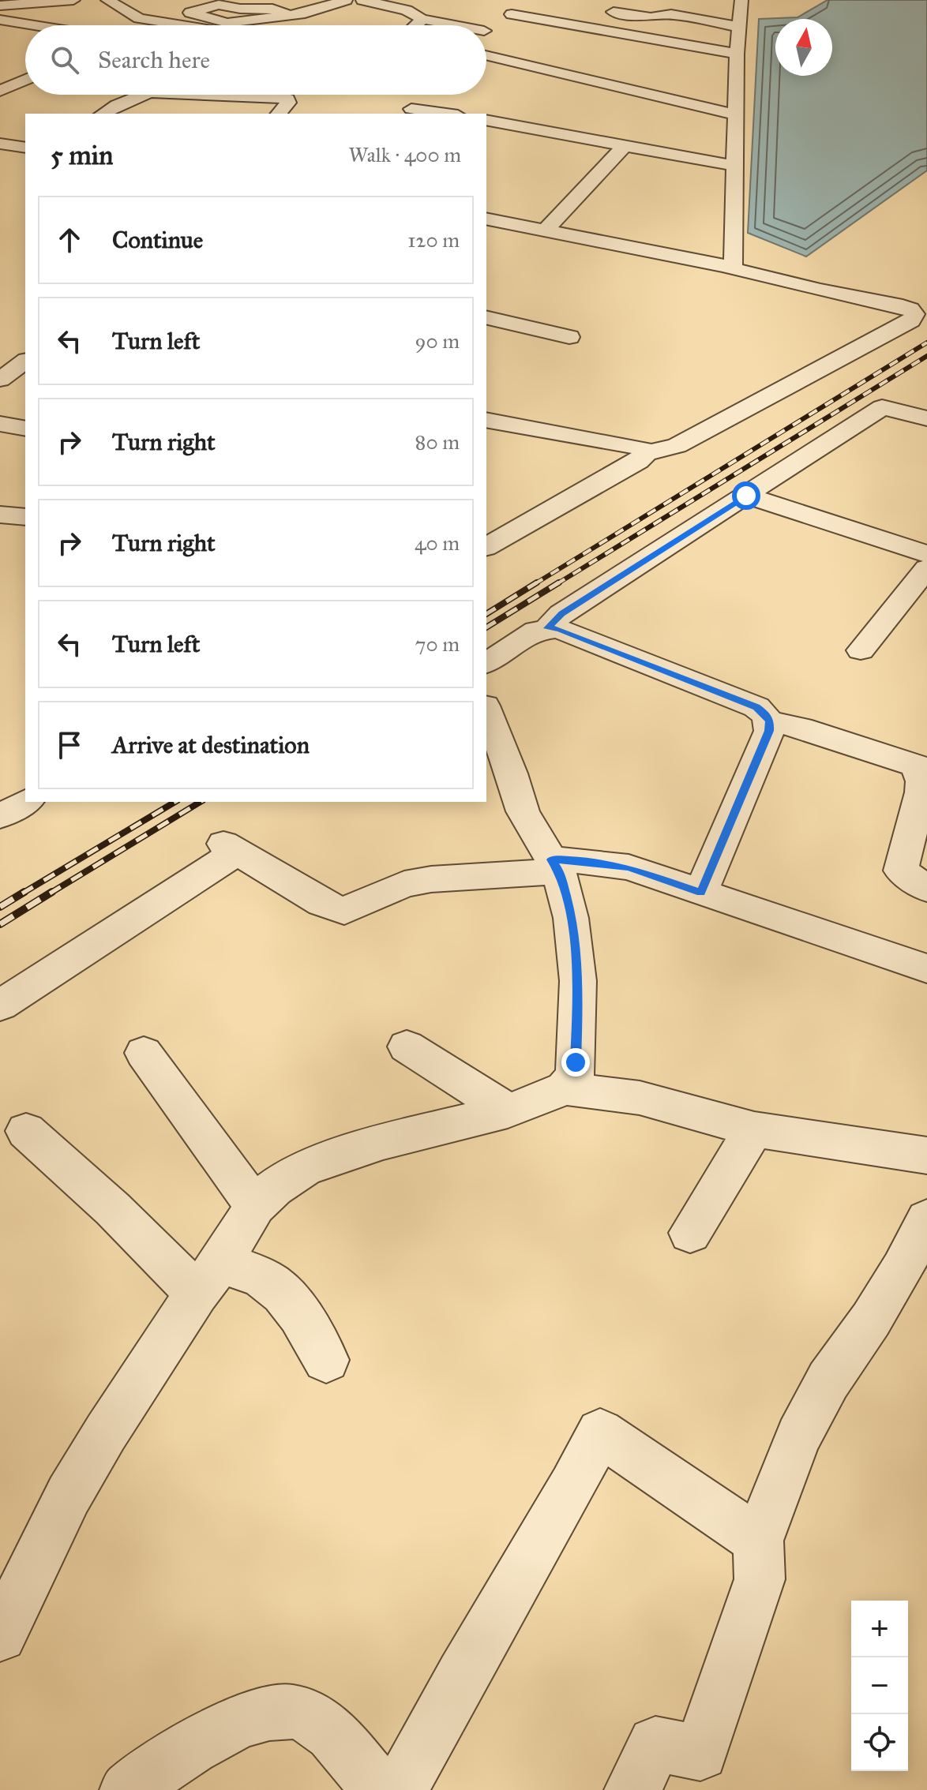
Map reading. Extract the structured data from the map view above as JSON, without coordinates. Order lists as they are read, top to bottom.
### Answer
{
  "north": "top",
  "page": {
    "search": "Search here",
    "heading": ["5 min", "Walk · 400 m"],
    "list": [
      ["Continue", "120 m"],
      ["Turn left", "90 m"],
      ["Turn right", "80 m"],
      ["Turn right", "40 m"],
      ["Turn left", "70 m"],
      "Arrive at destination"
    ],
    "map_buttons": ["+", "−"]
  }
}
